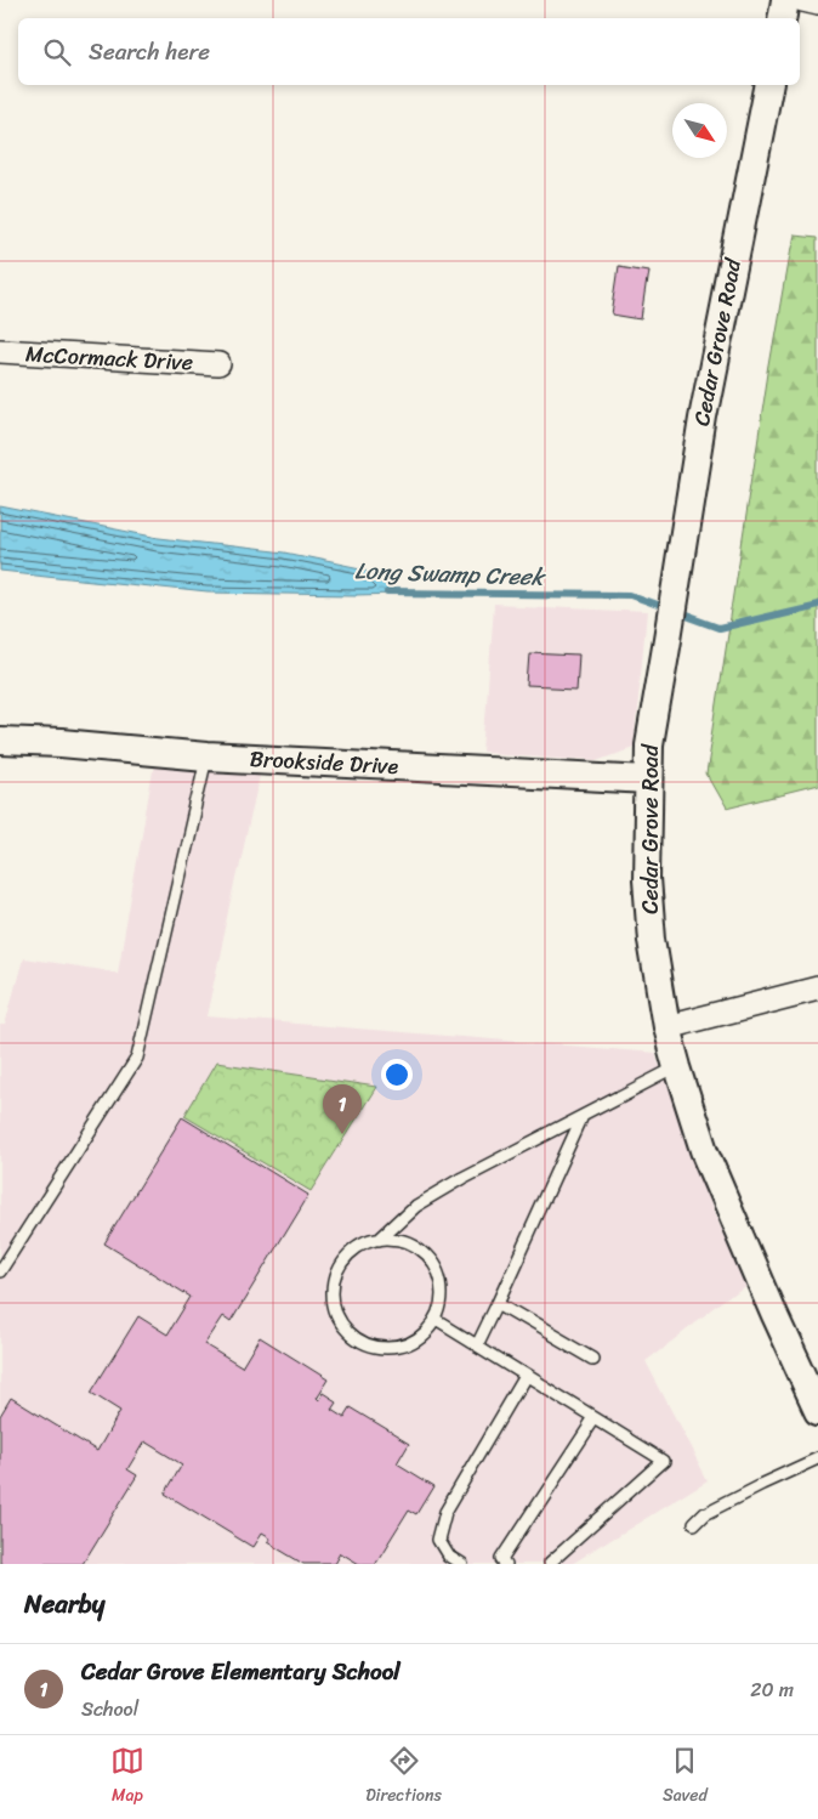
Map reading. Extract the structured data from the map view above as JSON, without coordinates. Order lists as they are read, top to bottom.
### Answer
{
  "streets": {
    "street": ["Cedar Grove Road", "McCormack Drive", "Brookside Drive"]
  },
  "crossings": [
    ["Cedar Grove Road", "Brookside Drive"]
  ],
  "water": ["Long Swamp Creek"],
  "north": "bottom right",
  "page": {
    "search": "Search here",
    "pins": "1",
    "heading": "Nearby",
    "list": [
      {
        "mark": "1",
        "name": "Cedar Grove Elementary School",
        "note": "School",
        "value": "20 m"
      }
    ],
    "nav": ["Map", "Directions", "Saved"]
  }
}
